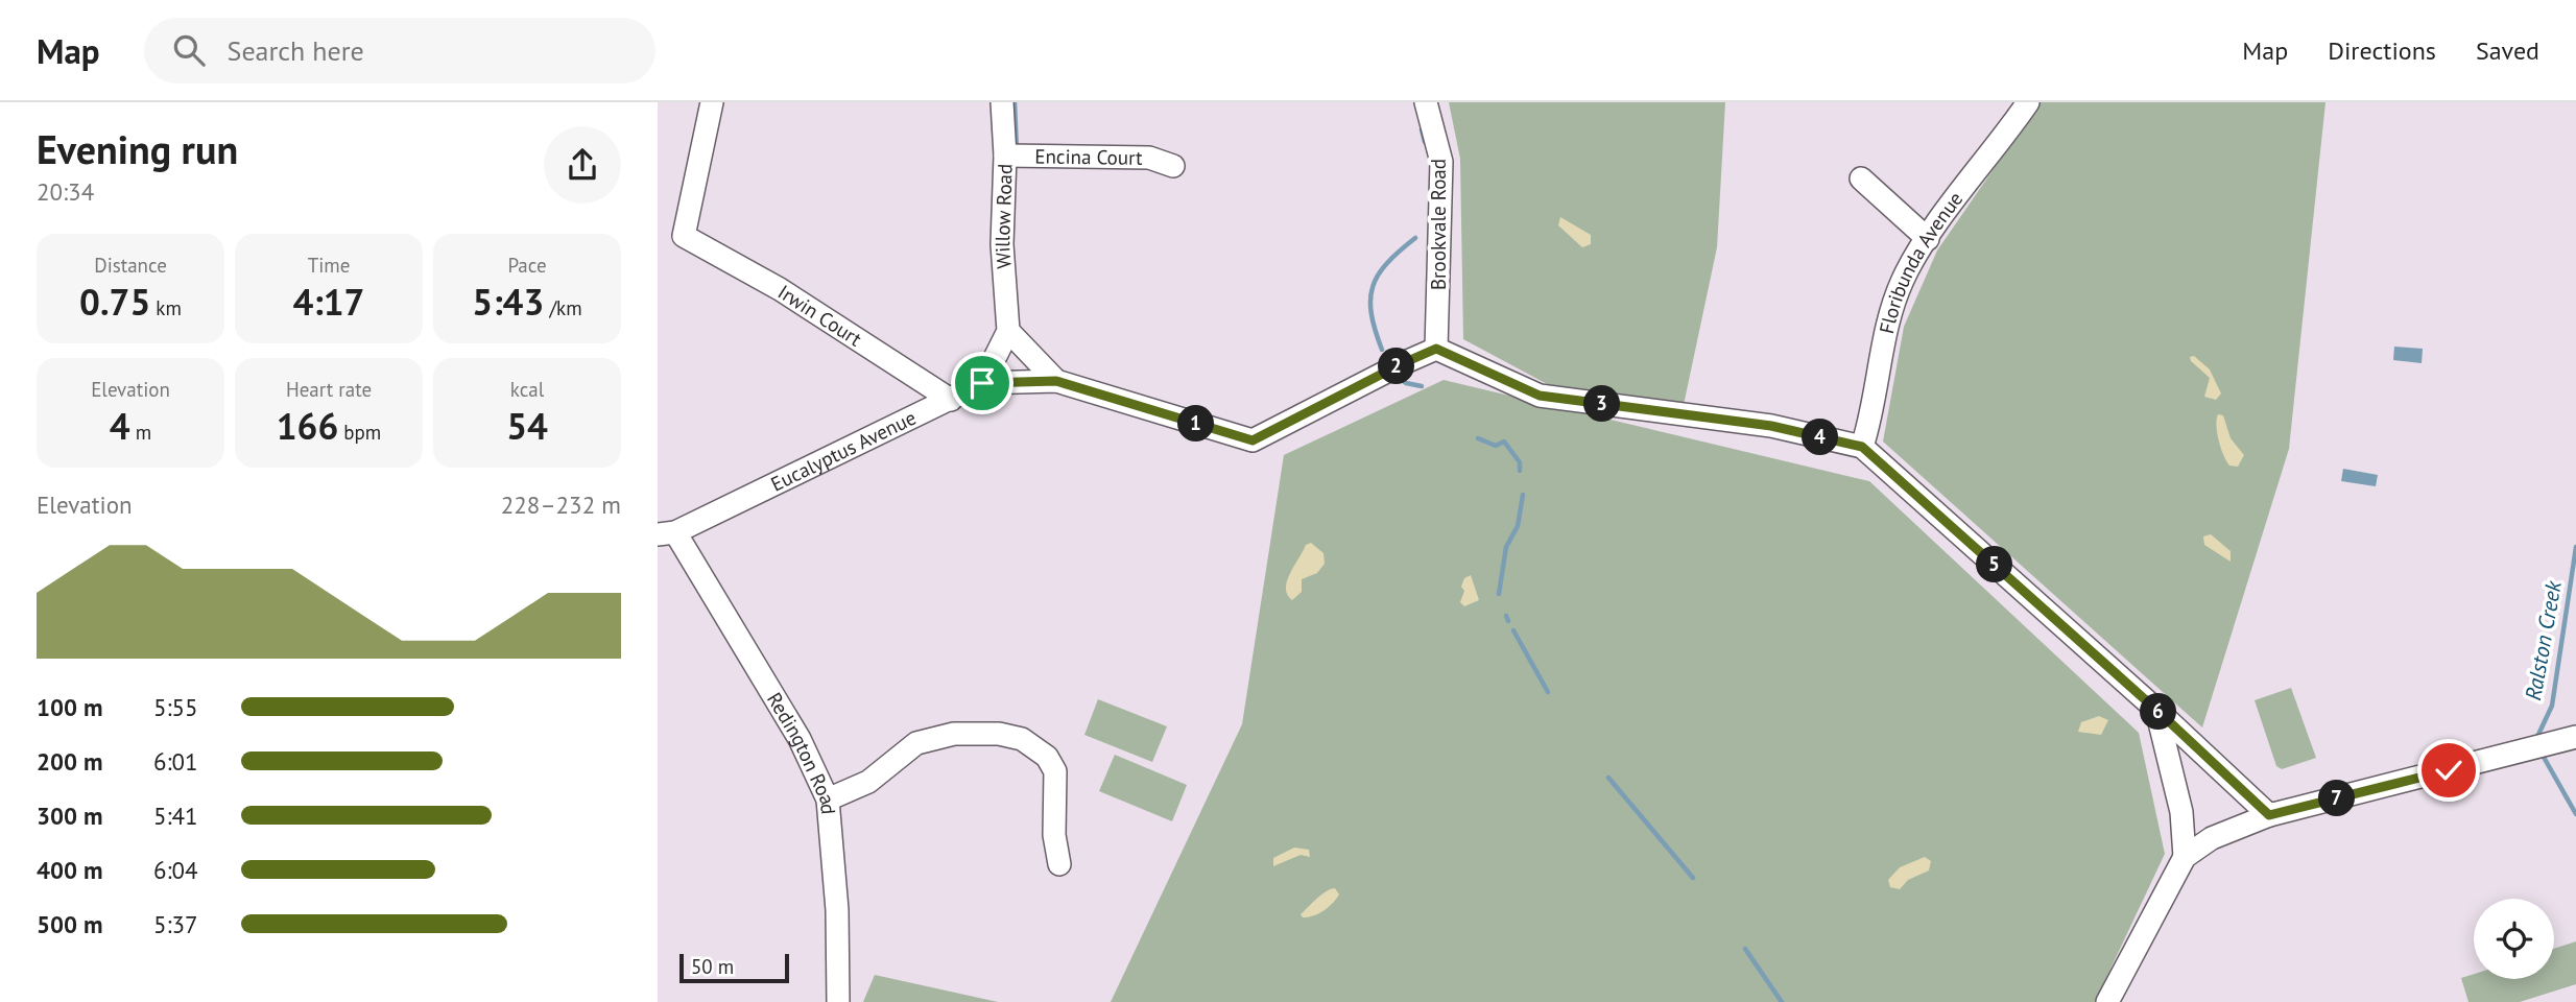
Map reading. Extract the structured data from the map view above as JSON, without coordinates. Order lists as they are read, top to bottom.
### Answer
{
  "streets": {
    "street": [
      "Encina Court",
      "Willow Road",
      "Brookvale Road",
      "Floribunda Avenue",
      "Irwin Court",
      "Eucalyptus Avenue",
      "Redington Road"
    ]
  },
  "crossings": [
    ["Encina Court", "Willow Road"],
    ["Brookvale Road", "Eucalyptus Avenue"],
    ["Irwin Court", "Eucalyptus Avenue"],
    ["Eucalyptus Avenue", "Redington Road"]
  ],
  "water": ["Ralston Creek"],
  "scale_bar": "50 m",
  "page": {
    "header": "Map",
    "search": "Search here",
    "nav": ["Map", "Directions", "Saved"],
    "heading": ["Evening run", "20:34"],
    "stats": [
      ["Distance", "0.75 km"],
      ["Time", "4:17"],
      ["Pace", "5:43 /km"],
      ["Elevation", "4 m"],
      ["Heart rate", "166 bpm"],
      ["kcal", "54"]
    ],
    "pins": [
      "2",
      "3",
      "1",
      "4",
      "5",
      "6",
      "7"
    ],
    "chart": ["Elevation", "228–232 m"],
    "list": [
      {
        "name": "100 m",
        "note": "5:55"
      },
      {
        "name": "200 m",
        "note": "6:01"
      },
      {
        "name": "300 m",
        "note": "5:41"
      },
      {
        "name": "400 m",
        "note": "6:04"
      },
      {
        "name": "500 m",
        "note": "5:37"
      }
    ],
    "scale": "50 m"
  }
}
